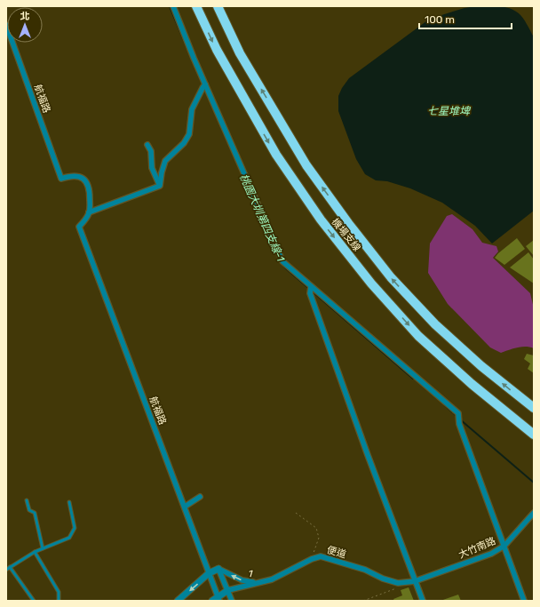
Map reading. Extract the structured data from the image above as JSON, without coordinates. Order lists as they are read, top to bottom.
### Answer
{
  "streets": {
    "highway": ["機場支線"],
    "street": [
      "航福路",
      "大竹南路",
      "便道",
      "1"
    ]
  },
  "crossings": [
    ["大竹南路", "便道"],
    ["便道", "1"]
  ],
  "one_way": ["1"],
  "water": ["七星堆埤", "桃園大圳第四支線-1"],
  "scale_bar": "100 m",
  "north": "top"
}
